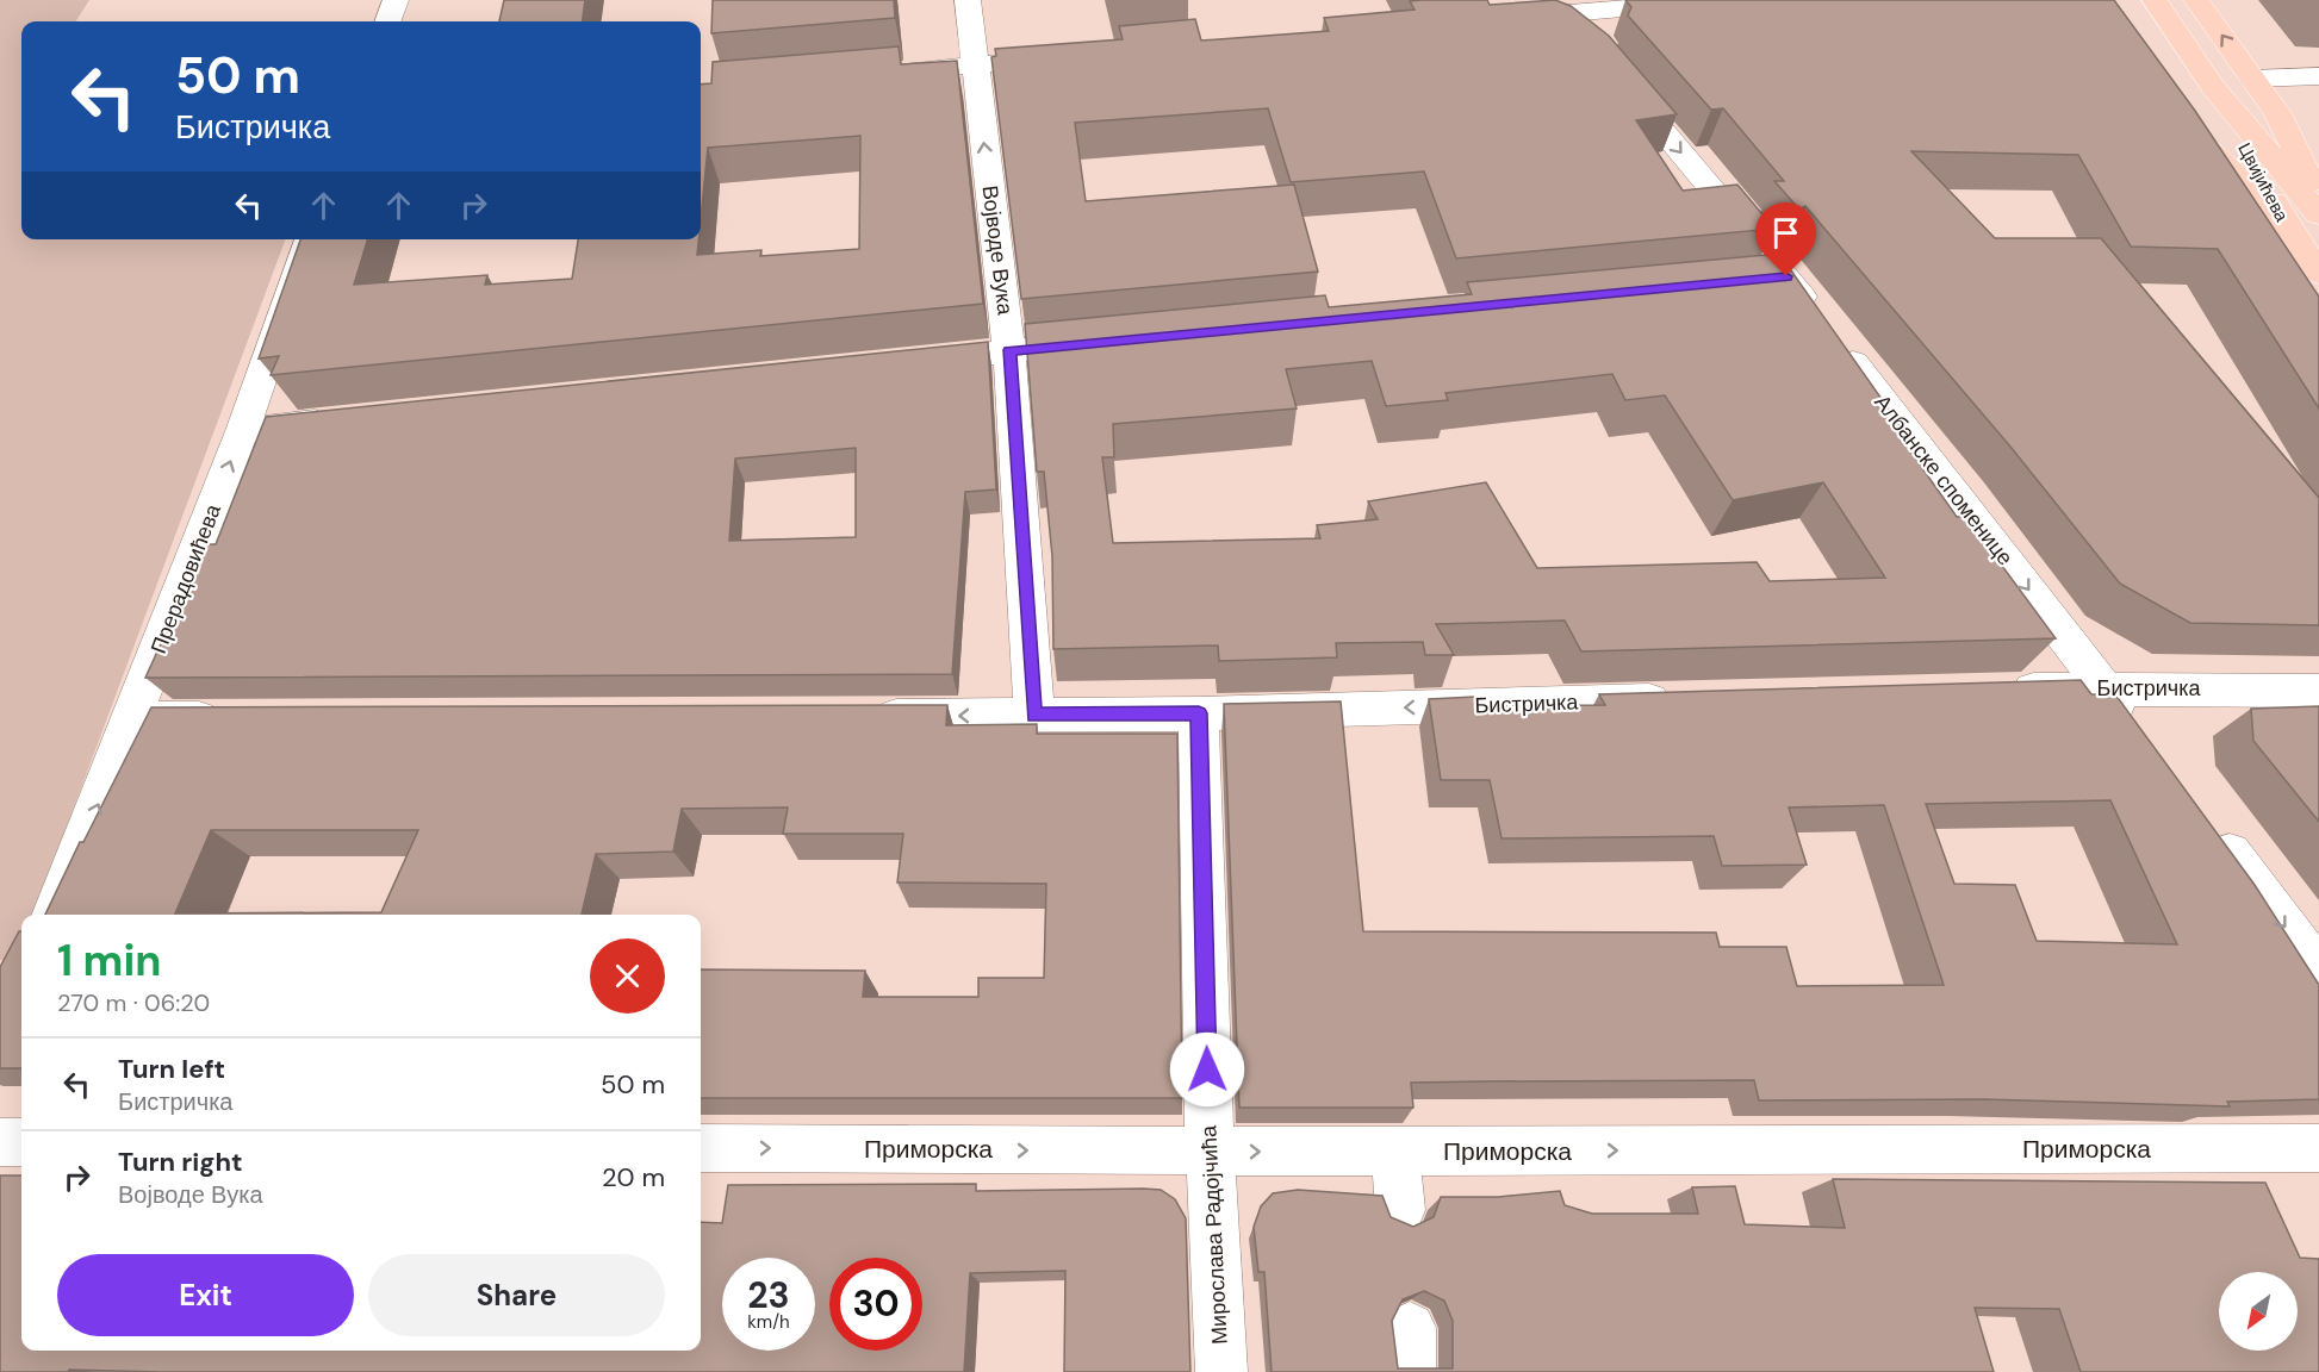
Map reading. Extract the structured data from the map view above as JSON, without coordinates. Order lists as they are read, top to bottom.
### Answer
{
  "streets": {
    "main road": ["Цвијићева"],
    "street": [
      "Војводе Вука",
      "Албанске споменице",
      "Прерадовићева",
      "Бистричка",
      "Приморска",
      "Мирослава Радојчића"
    ]
  },
  "crossings": [
    ["Војводе Вука", "Бистричка"],
    ["Албанске споменице", "Бистричка"],
    ["Бистричка", "Мирослава Радојчића"],
    ["Приморска", "Мирослава Радојчића"]
  ],
  "one_way": [
    "Војводе Вука",
    "Албанске споменице",
    "Прерадовићева",
    "Бистричка",
    "Приморска"
  ],
  "north": "bottom left",
  "page": {
    "turn": ["50 m", "Бистричка"],
    "heading": ["1 min", "270 m · 06:20"],
    "list": [
      {
        "name": "Turn left",
        "note": "Бистричка",
        "value": "50 m"
      },
      {
        "name": "Turn right",
        "note": "Војводе Вука",
        "value": "20 m"
      }
    ],
    "buttons": ["Exit", "Share"],
    "speed": "23 km/h",
    "limit": "30"
  }
}
